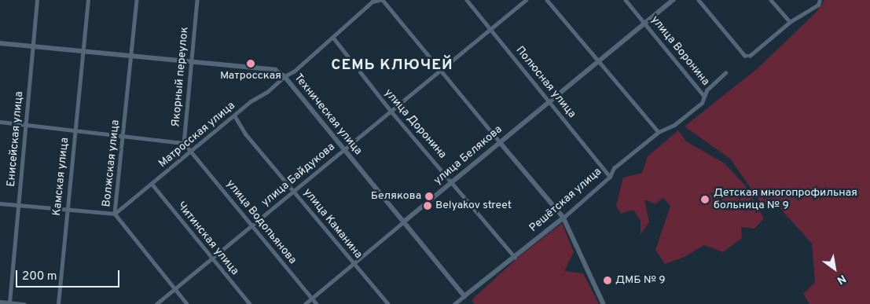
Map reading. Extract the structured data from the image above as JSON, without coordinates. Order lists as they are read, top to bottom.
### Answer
{
  "streets": {
    "street": [
      "улица Воронина",
      "Якорный переулок",
      "Полюсная улица",
      "Техническая улица",
      "улица Доронина",
      "Матросская улица",
      "Енисейская улица",
      "улица Белякова",
      "Волжская улица",
      "улица Байдукова",
      "Камская улица",
      "Решётская улица",
      "улица Водопьянова",
      "улица Каманина",
      "Читинская улица"
    ]
  },
  "crossings": [
    ["улица Воронина", "улица Белякова"],
    ["улица Воронина", "Решётская улица"],
    ["Якорный переулок", "Техническая улица"],
    ["Якорный переулок", "Матросская улица"],
    ["Якорный переулок", "улица Водопьянова"],
    ["Полюсная улица", "улица Белякова"],
    ["Полюсная улица", "улица Байдукова"],
    ["Полюсная улица", "Решётская улица"],
    ["Техническая улица", "Матросская улица"],
    ["Техническая улица", "Енисейская улица"],
    ["Техническая улица", "улица Белякова"],
    ["Техническая улица", "Волжская улица"],
    ["Техническая улица", "улица Байдукова"],
    ["Техническая улица", "Камская улица"],
    ["Техническая улица", "Решётская улица"],
    ["улица Доронина", "Матросская улица"],
    ["улица Доронина", "улица Белякова"],
    ["улица Доронина", "улица Байдукова"],
    ["улица Доронина", "Решётская улица"],
    ["Матросская улица", "Волжская улица"],
    ["Матросская улица", "улица Водопьянова"],
    ["Матросская улица", "улица Каманина"],
    ["Матросская улица", "Читинская улица"],
    ["улица Белякова", "улица Водопьянова"],
    ["улица Белякова", "улица Каманина"],
    ["Волжская улица", "улица Байдукова"],
    ["улица Байдукова", "улица Водопьянова"],
    ["улица Байдукова", "улица Каманина"],
    ["улица Байдукова", "Читинская улица"]
  ],
  "districts": ["СЕМЬ КЛЮЧЕЙ"],
  "places": [
    "Матросская",
    "Белякова",
    "Детская многопрофильная больница № 9",
    "Belyakov street",
    "ДМБ № 9"
  ],
  "scale_bar": "200 m",
  "north": "bottom right"
}
